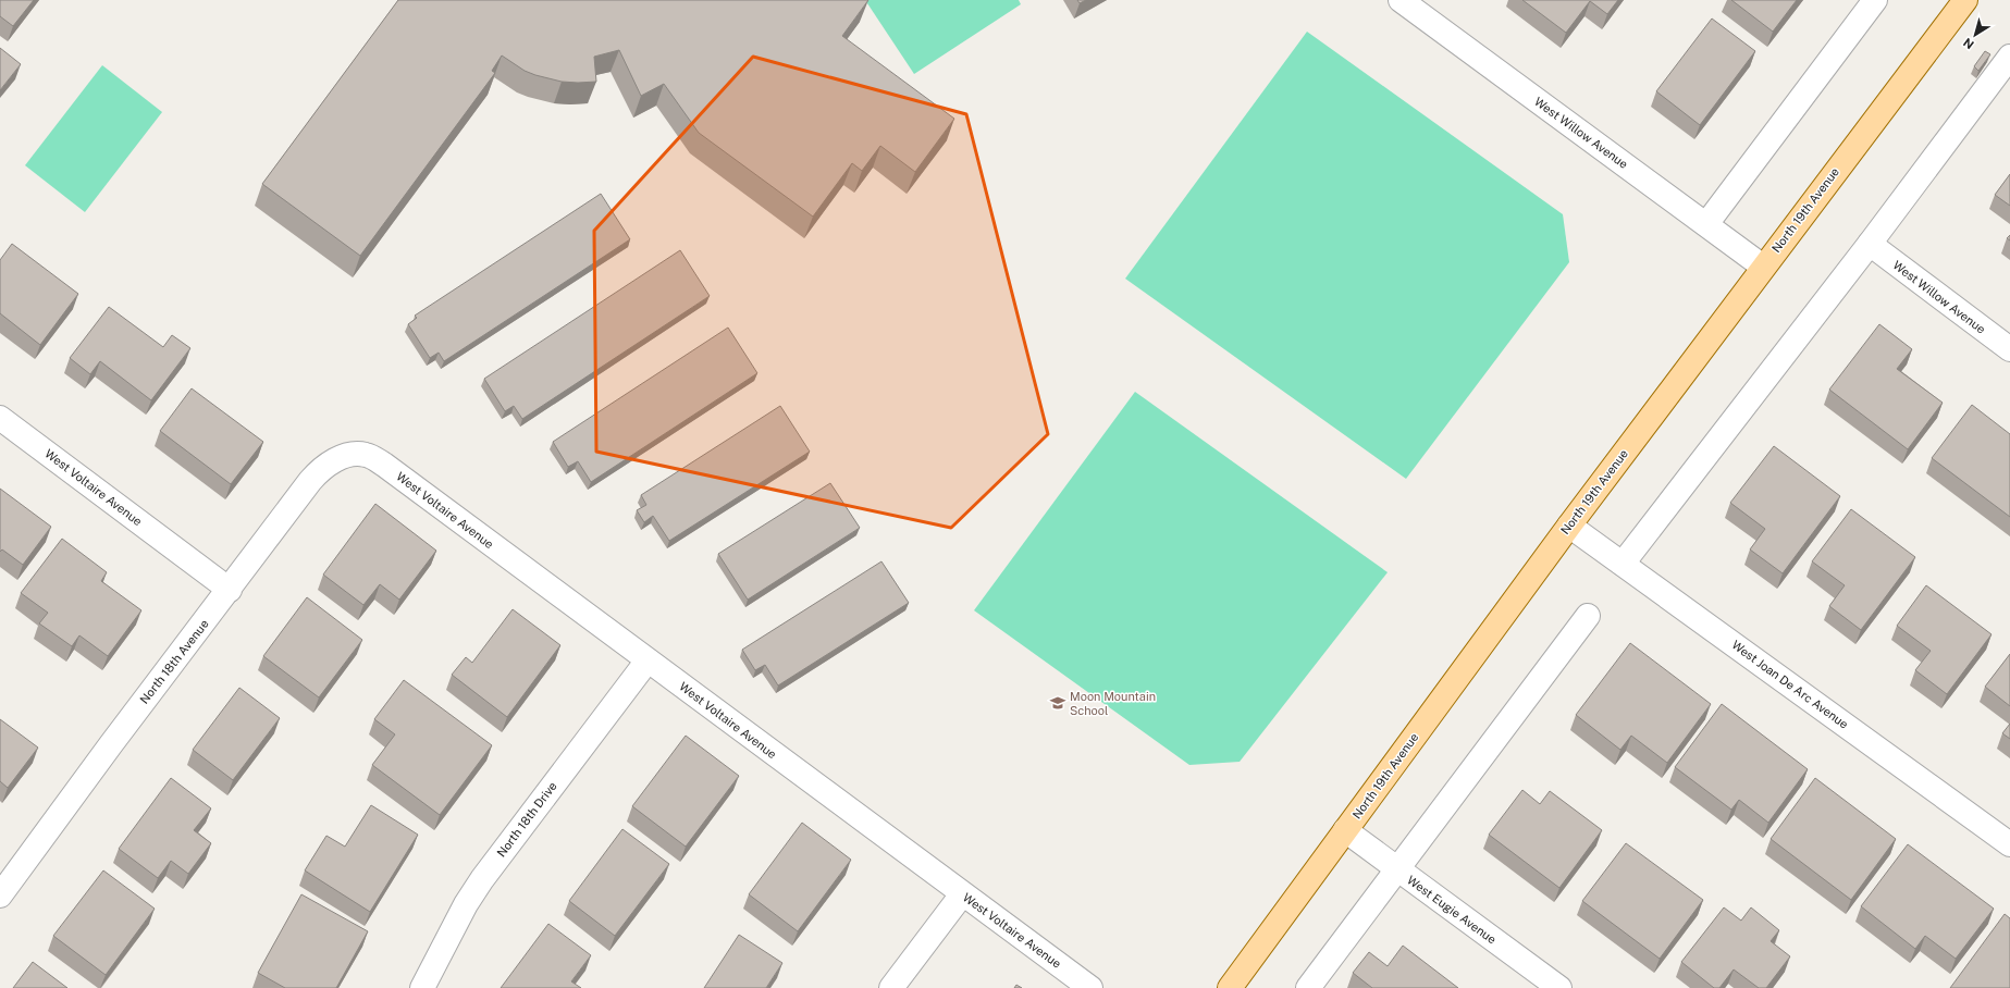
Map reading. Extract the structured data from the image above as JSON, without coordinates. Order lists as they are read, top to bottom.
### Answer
{
  "streets": {
    "main road": ["North 19th Avenue"],
    "street": [
      "West Willow Avenue",
      "West Voltaire Avenue",
      "North 18th Avenue",
      "West Joan De Arc Avenue",
      "North 18th Drive",
      "West Eugie Avenue"
    ]
  },
  "crossings": [
    ["West Willow Avenue", "North 19th Avenue"],
    ["North 19th Avenue", "West Joan De Arc Avenue"],
    ["North 19th Avenue", "West Eugie Avenue"],
    ["West Voltaire Avenue", "North 18th Avenue"],
    ["West Voltaire Avenue", "North 18th Drive"]
  ],
  "places": {
    "school or university": ["Moon Mountain School"]
  },
  "north": "bottom left"
}
